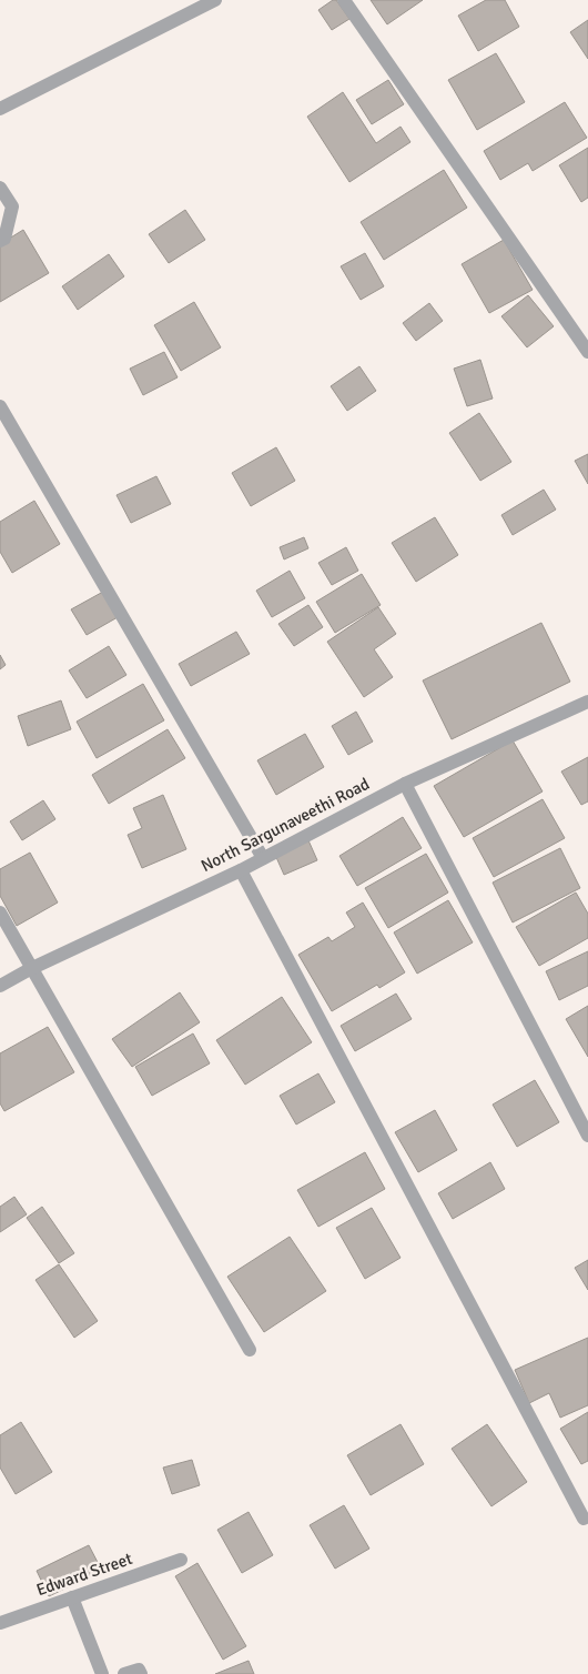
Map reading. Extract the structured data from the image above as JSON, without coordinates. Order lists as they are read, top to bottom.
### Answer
{
  "streets": {
    "street": ["North Sargunaveethi Road", "Edward Street"]
  }
}
